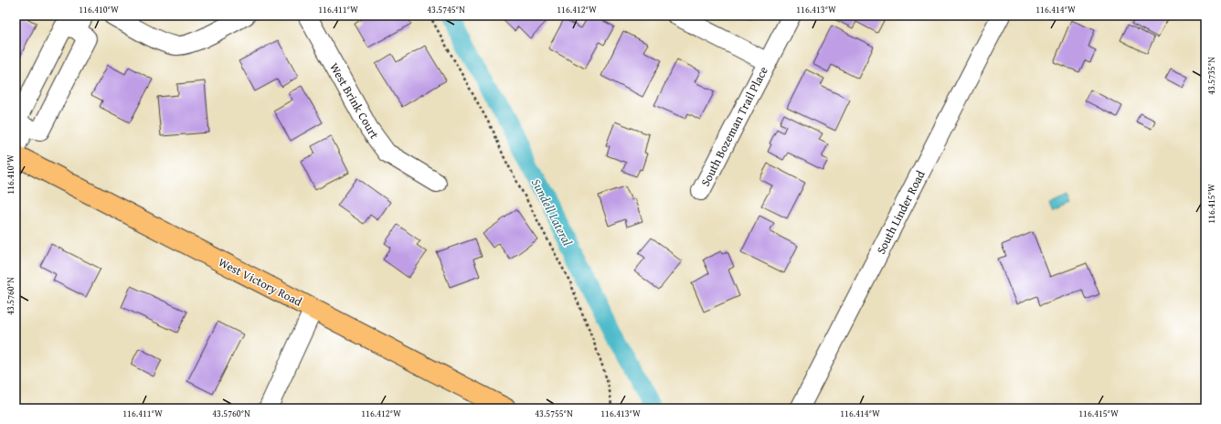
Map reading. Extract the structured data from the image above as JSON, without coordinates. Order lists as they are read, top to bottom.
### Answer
{
  "streets": {
    "main road": ["West Victory Road"],
    "street": ["West Brink Court", "South Bozeman Trail Place", "South Linder Road"]
  },
  "water": ["Sundell Lateral"],
  "coordinates": [
    "116.410°W",
    "116.411°W",
    "43.5745°N",
    "116.412°W",
    "116.413°W",
    "116.414°W",
    "43.5735°N",
    "116.415°W",
    "43.5760°N",
    "43.5755°N"
  ]
}
